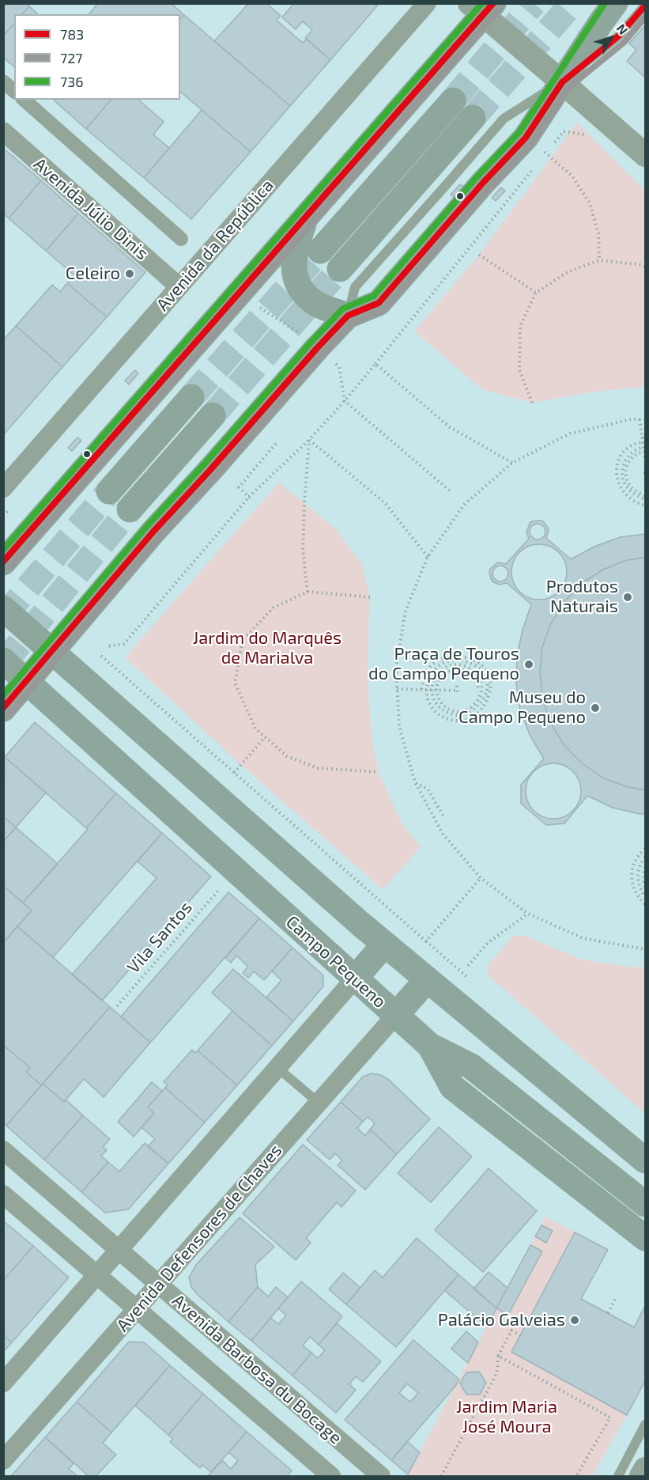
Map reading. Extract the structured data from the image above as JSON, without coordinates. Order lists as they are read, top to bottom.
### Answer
{
  "streets": {
    "main road": ["Campo Pequeno"],
    "street": [
      "Avenida Júlio Dinis",
      "Avenida da República",
      "Avenida Defensores de Chaves",
      "Avenida Barbosa du Bocage"
    ],
    "path": ["Vila Santos"]
  },
  "crossings": [
    ["Avenida Júlio Dinis", "Avenida da República"],
    ["Campo Pequeno", "Avenida Defensores de Chaves"],
    ["Avenida Defensores de Chaves", "Avenida Barbosa du Bocage"]
  ],
  "parks": ["Jardim do Marquês de Marialva", "Jardim Maria José Moura"],
  "places": [
    "Celeiro",
    "Produtos Naturais",
    "Praça de Touros do Campo Pequeno",
    "Museu do Campo Pequeno",
    "Palácio Galveias"
  ],
  "lines": ["transit line 783", "transit line 736", "transit line 727"],
  "legend": ["783", "727", "736"],
  "north": "top right"
}
